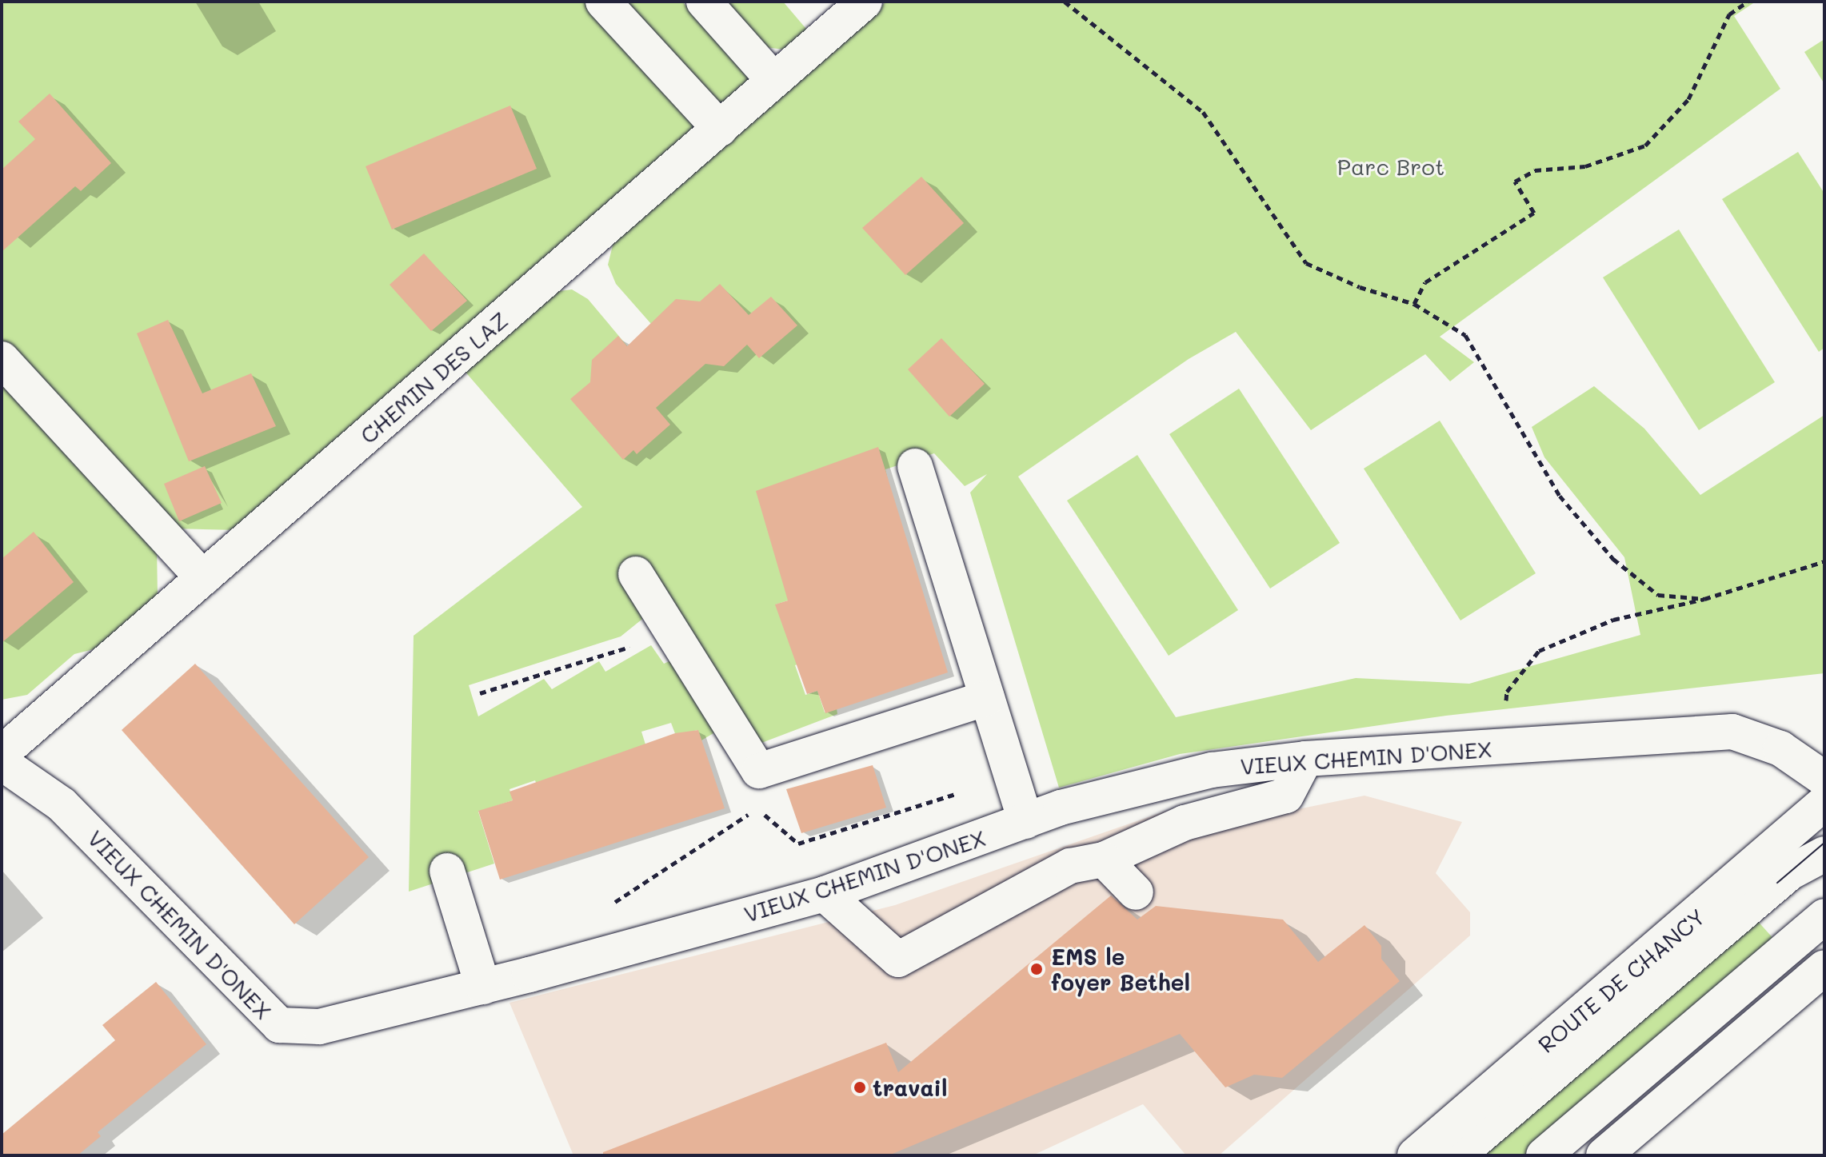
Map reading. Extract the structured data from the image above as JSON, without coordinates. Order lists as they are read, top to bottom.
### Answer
{
  "streets": {
    "street": ["CHEMIN DES LAZ", "VIEUX CHEMIN D'ONEX", "ROUTE DE CHANCY"]
  },
  "crossings": [
    ["CHEMIN DES LAZ", "VIEUX CHEMIN D'ONEX"]
  ],
  "parks": ["Parc Brot"],
  "places": ["EMS le foyer Bethel", "travail"]
}
